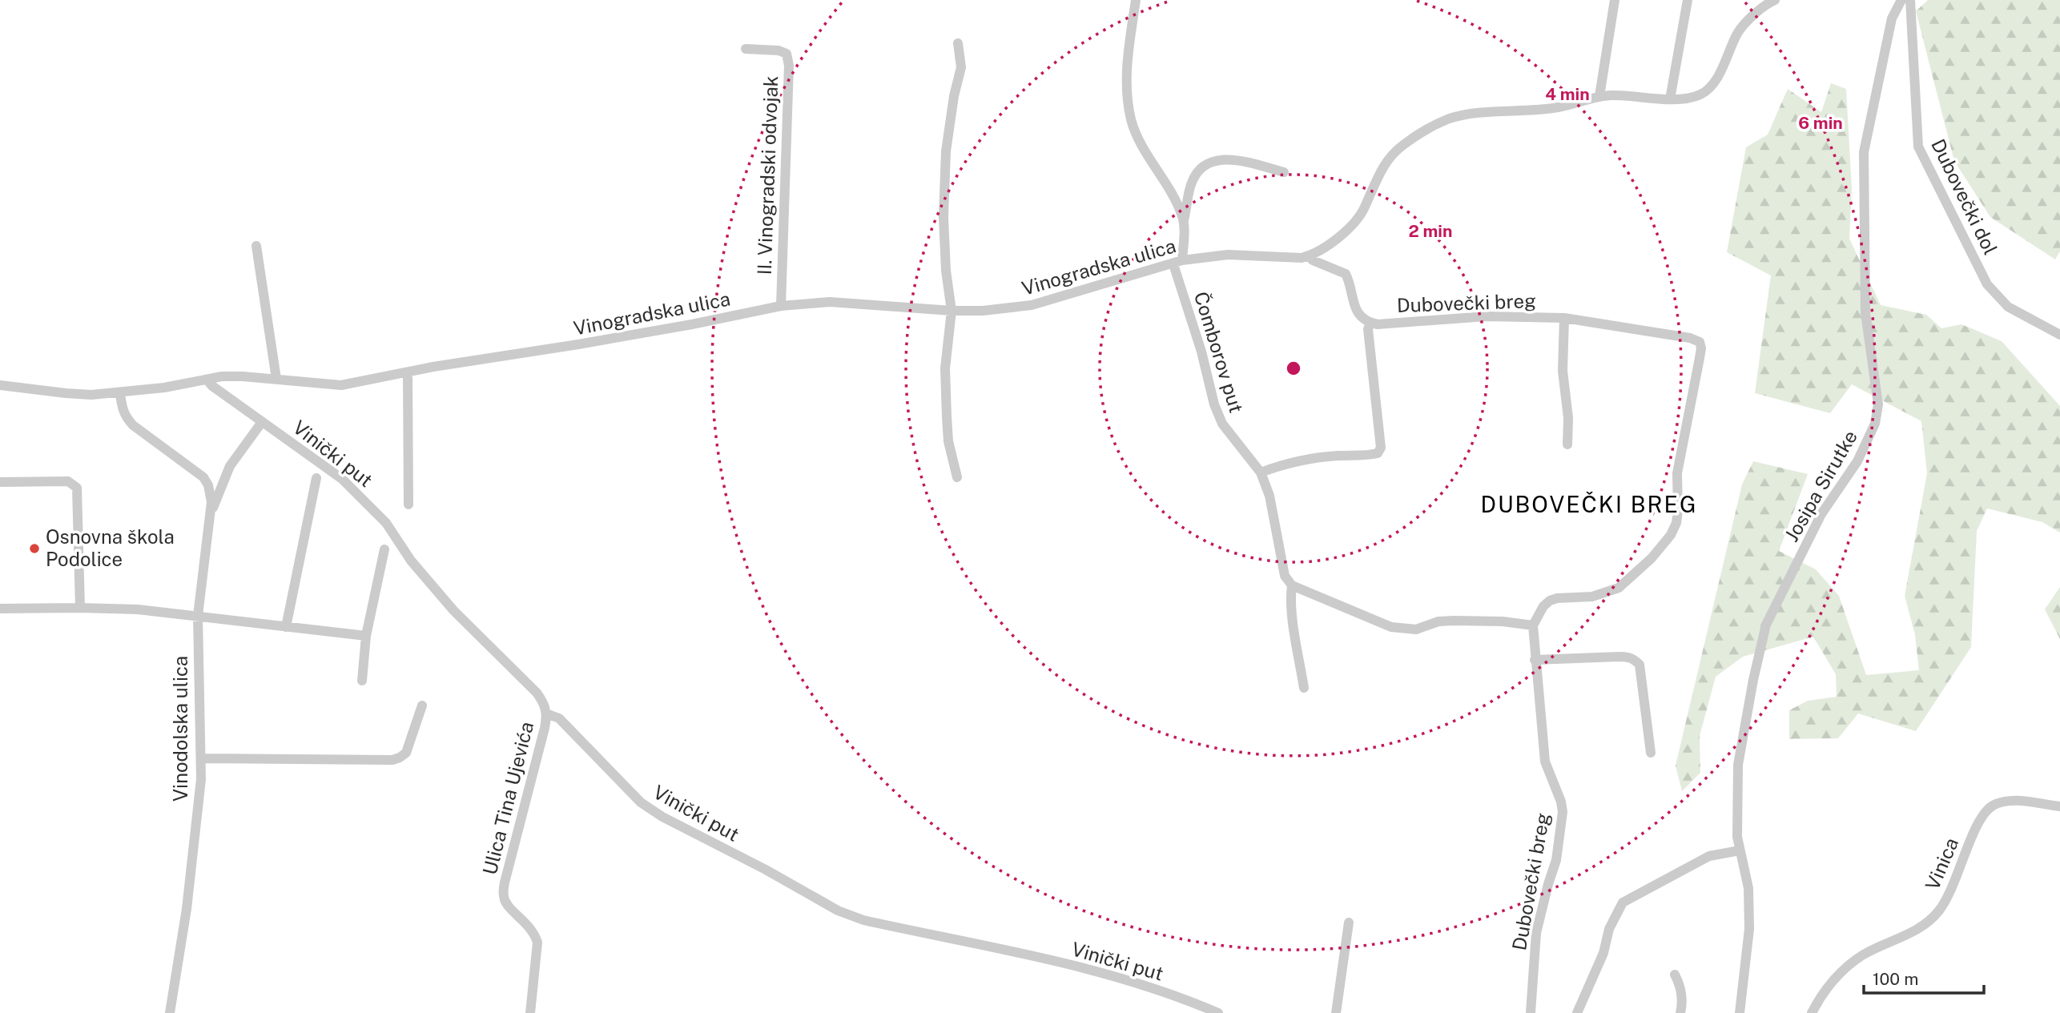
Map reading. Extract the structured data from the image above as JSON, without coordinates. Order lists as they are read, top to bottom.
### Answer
{
  "streets": {
    "street": [
      "II. Vinogradski odvojak",
      "Dubovečki dol",
      "Vinogradska ulica",
      "Dubovečki breg",
      "Čomborov put",
      "Vinički put",
      "Josipa Sirutke",
      "Vinodolska ulica",
      "Ulica Tina Ujevića",
      "Vinica"
    ]
  },
  "crossings": [
    ["II. Vinogradski odvojak", "Vinogradska ulica"],
    ["Vinogradska ulica", "Dubovečki breg"],
    ["Vinogradska ulica", "Čomborov put"],
    ["Vinogradska ulica", "Vinički put"],
    ["Vinogradska ulica", "Vinodolska ulica"],
    ["Dubovečki breg", "Čomborov put"],
    ["Vinički put", "Vinodolska ulica"],
    ["Vinički put", "Ulica Tina Ujevića"]
  ],
  "districts": ["DUBOVEČKI BREG"],
  "places": ["Osnovna škola Podolice"],
  "scale_bar": "100 m",
  "rings": ["4 min", "6 min", "2 min"]
}
